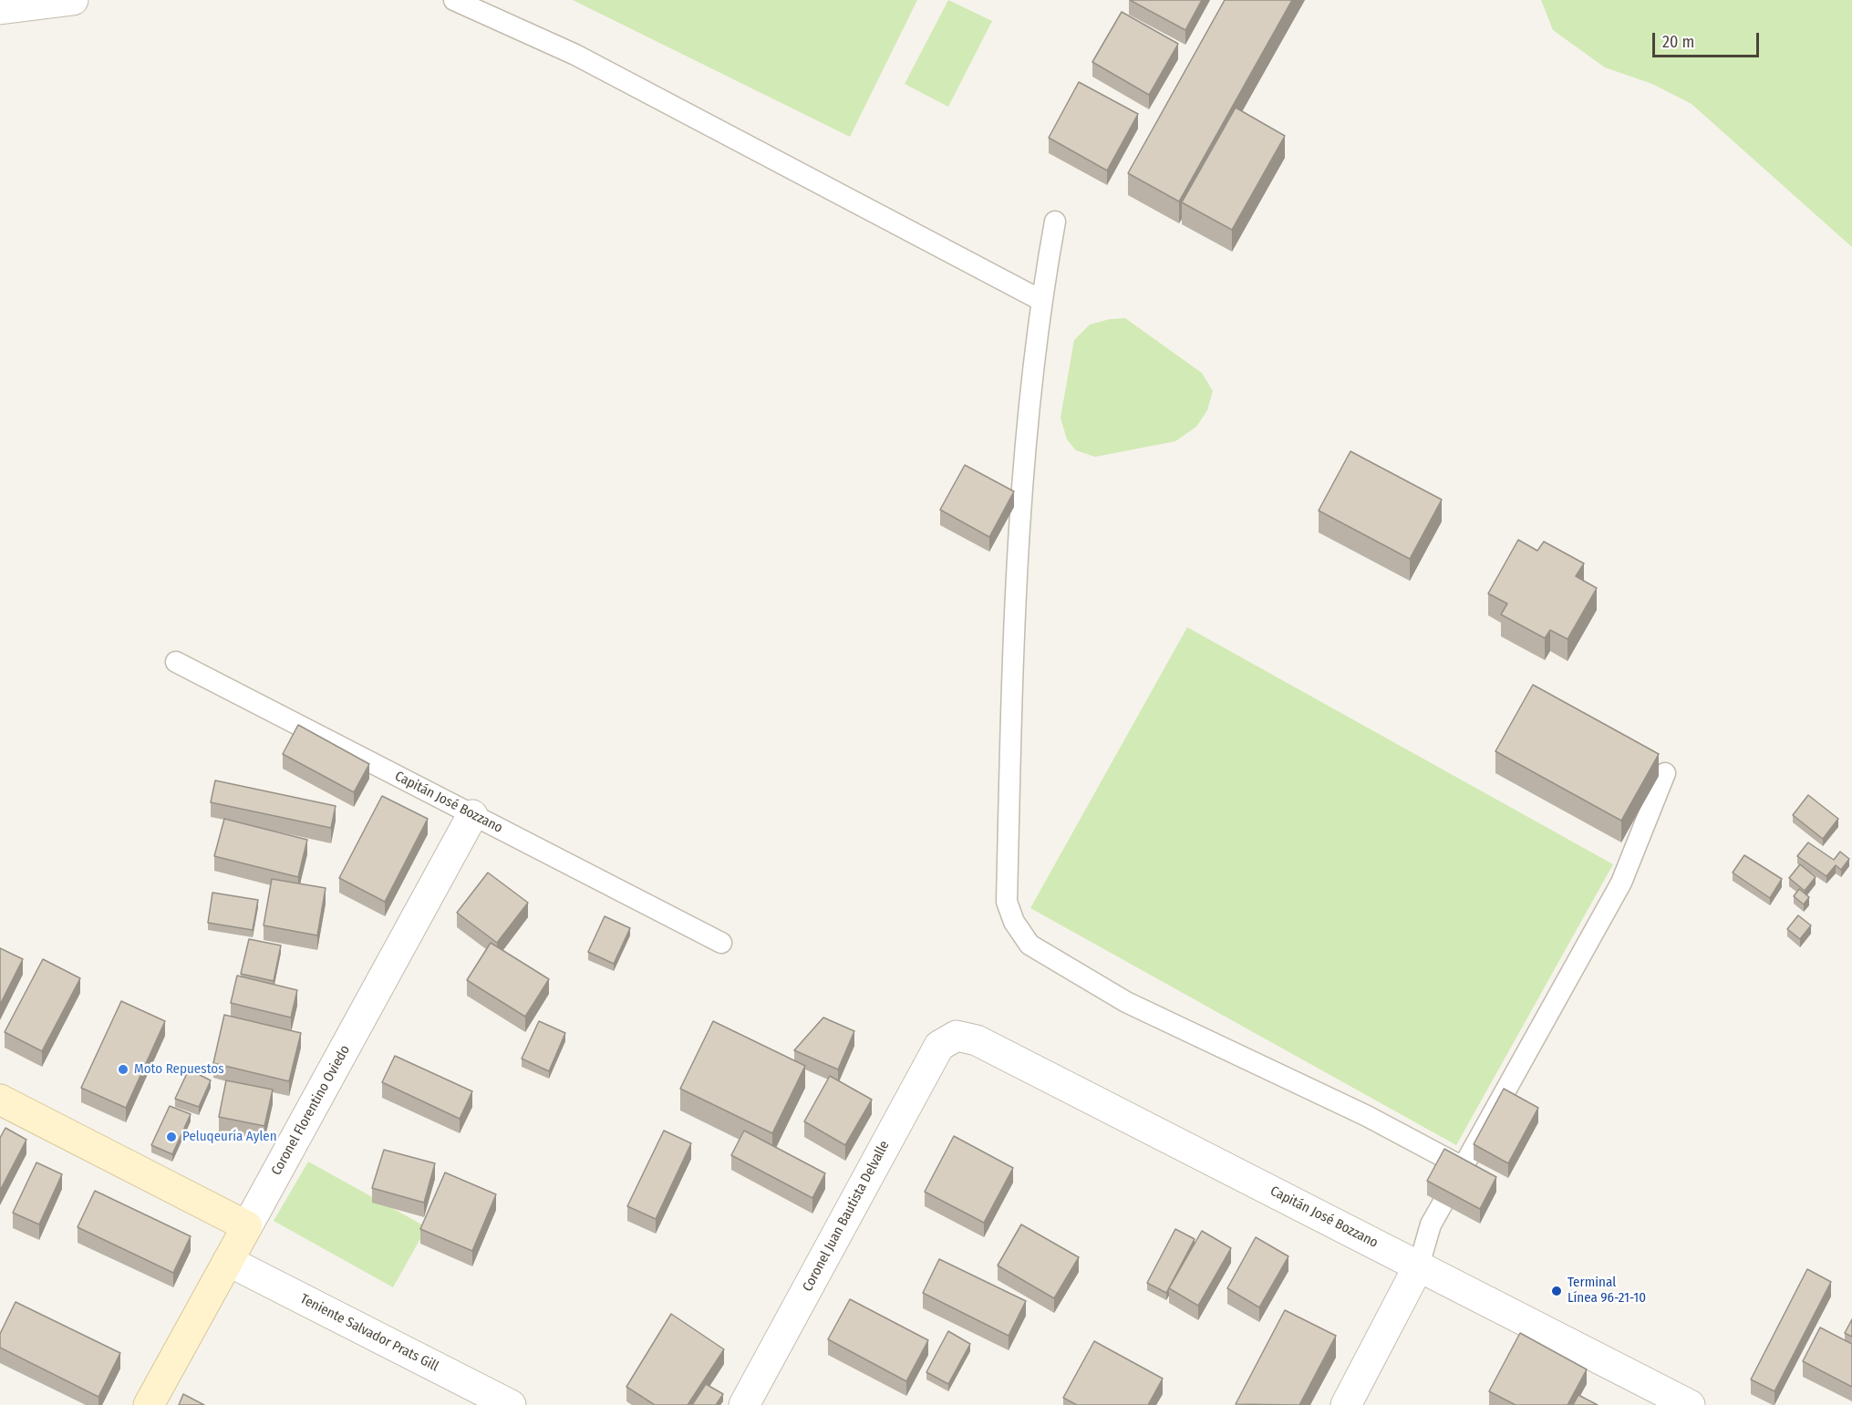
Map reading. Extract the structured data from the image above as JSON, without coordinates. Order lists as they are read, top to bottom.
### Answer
{
  "streets": {
    "street": [
      "Capitán José Bozzano",
      "Coronel Florentino Oviedo",
      "Coronel Juan Bautista Delvalle",
      "Teniente Salvador Prats Gill"
    ]
  },
  "crossings": [
    ["Capitán José Bozzano", "Coronel Florentino Oviedo"],
    ["Capitán José Bozzano", "Coronel Juan Bautista Delvalle"],
    ["Coronel Florentino Oviedo", "Teniente Salvador Prats Gill"]
  ],
  "places": ["Moto Repuestos", "Peluqeuría Aylen", "Terminal Línea 96-21-10"],
  "scale_bar": "20 m"
}
